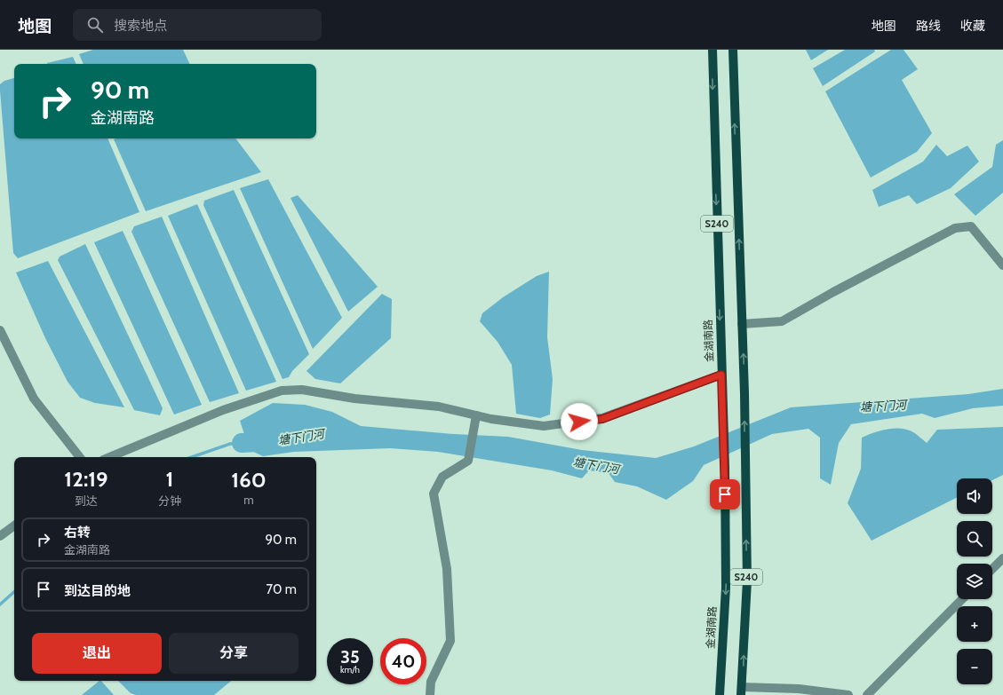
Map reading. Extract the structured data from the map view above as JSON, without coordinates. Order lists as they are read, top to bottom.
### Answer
{
  "streets": {
    "main road": ["S240", "金湖南路"]
  },
  "water": ["塘下门河"],
  "page": {
    "header": "地图",
    "search": "搜索地点",
    "nav": ["地图", "路线", "收藏"],
    "turn": ["90 m", "金湖南路"],
    "eta": [
      "12:19",
      "到达",
      "1",
      "分钟",
      "160",
      "m"
    ],
    "map_buttons": ["+", "−"],
    "list": [
      {
        "name": "右转",
        "note": "金湖南路",
        "value": "90 m"
      },
      {
        "name": "到达目的地",
        "value": "70 m"
      }
    ],
    "buttons": ["退出", "分享"],
    "speed": "35 km/h",
    "limit": "40"
  }
}
